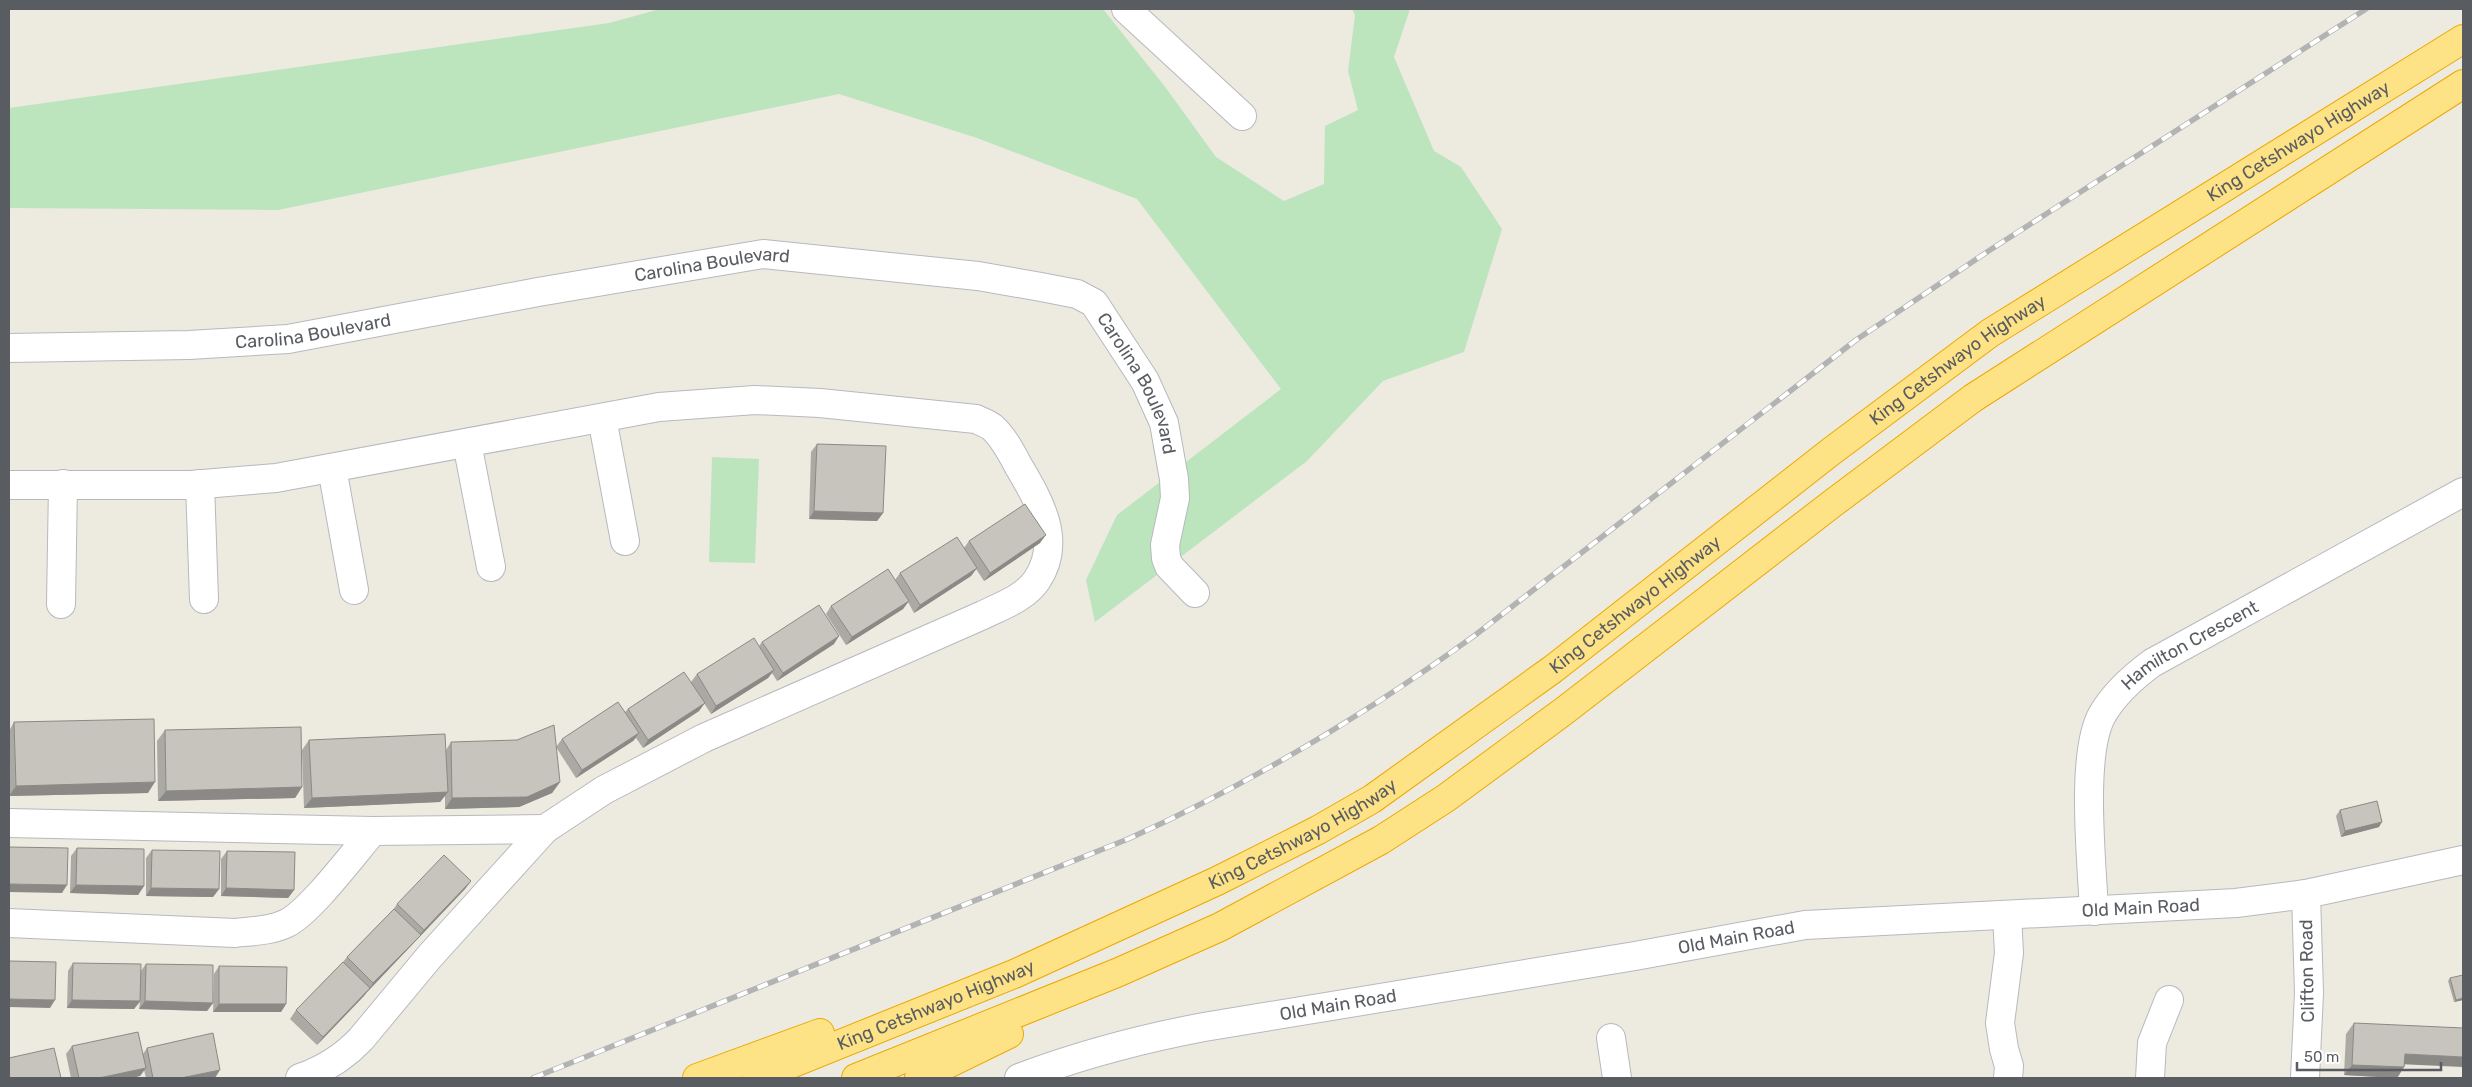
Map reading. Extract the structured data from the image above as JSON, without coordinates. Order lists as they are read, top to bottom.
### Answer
{
  "streets": {
    "highway": ["King Cetshwayo Highway"],
    "street": [
      "Carolina Boulevard",
      "Hamilton Crescent",
      "Old Main Road",
      "Clifton Road"
    ]
  },
  "crossings": [
    ["Hamilton Crescent", "Old Main Road"],
    ["Old Main Road", "Clifton Road"]
  ],
  "scale_bar": "50 m"
}
